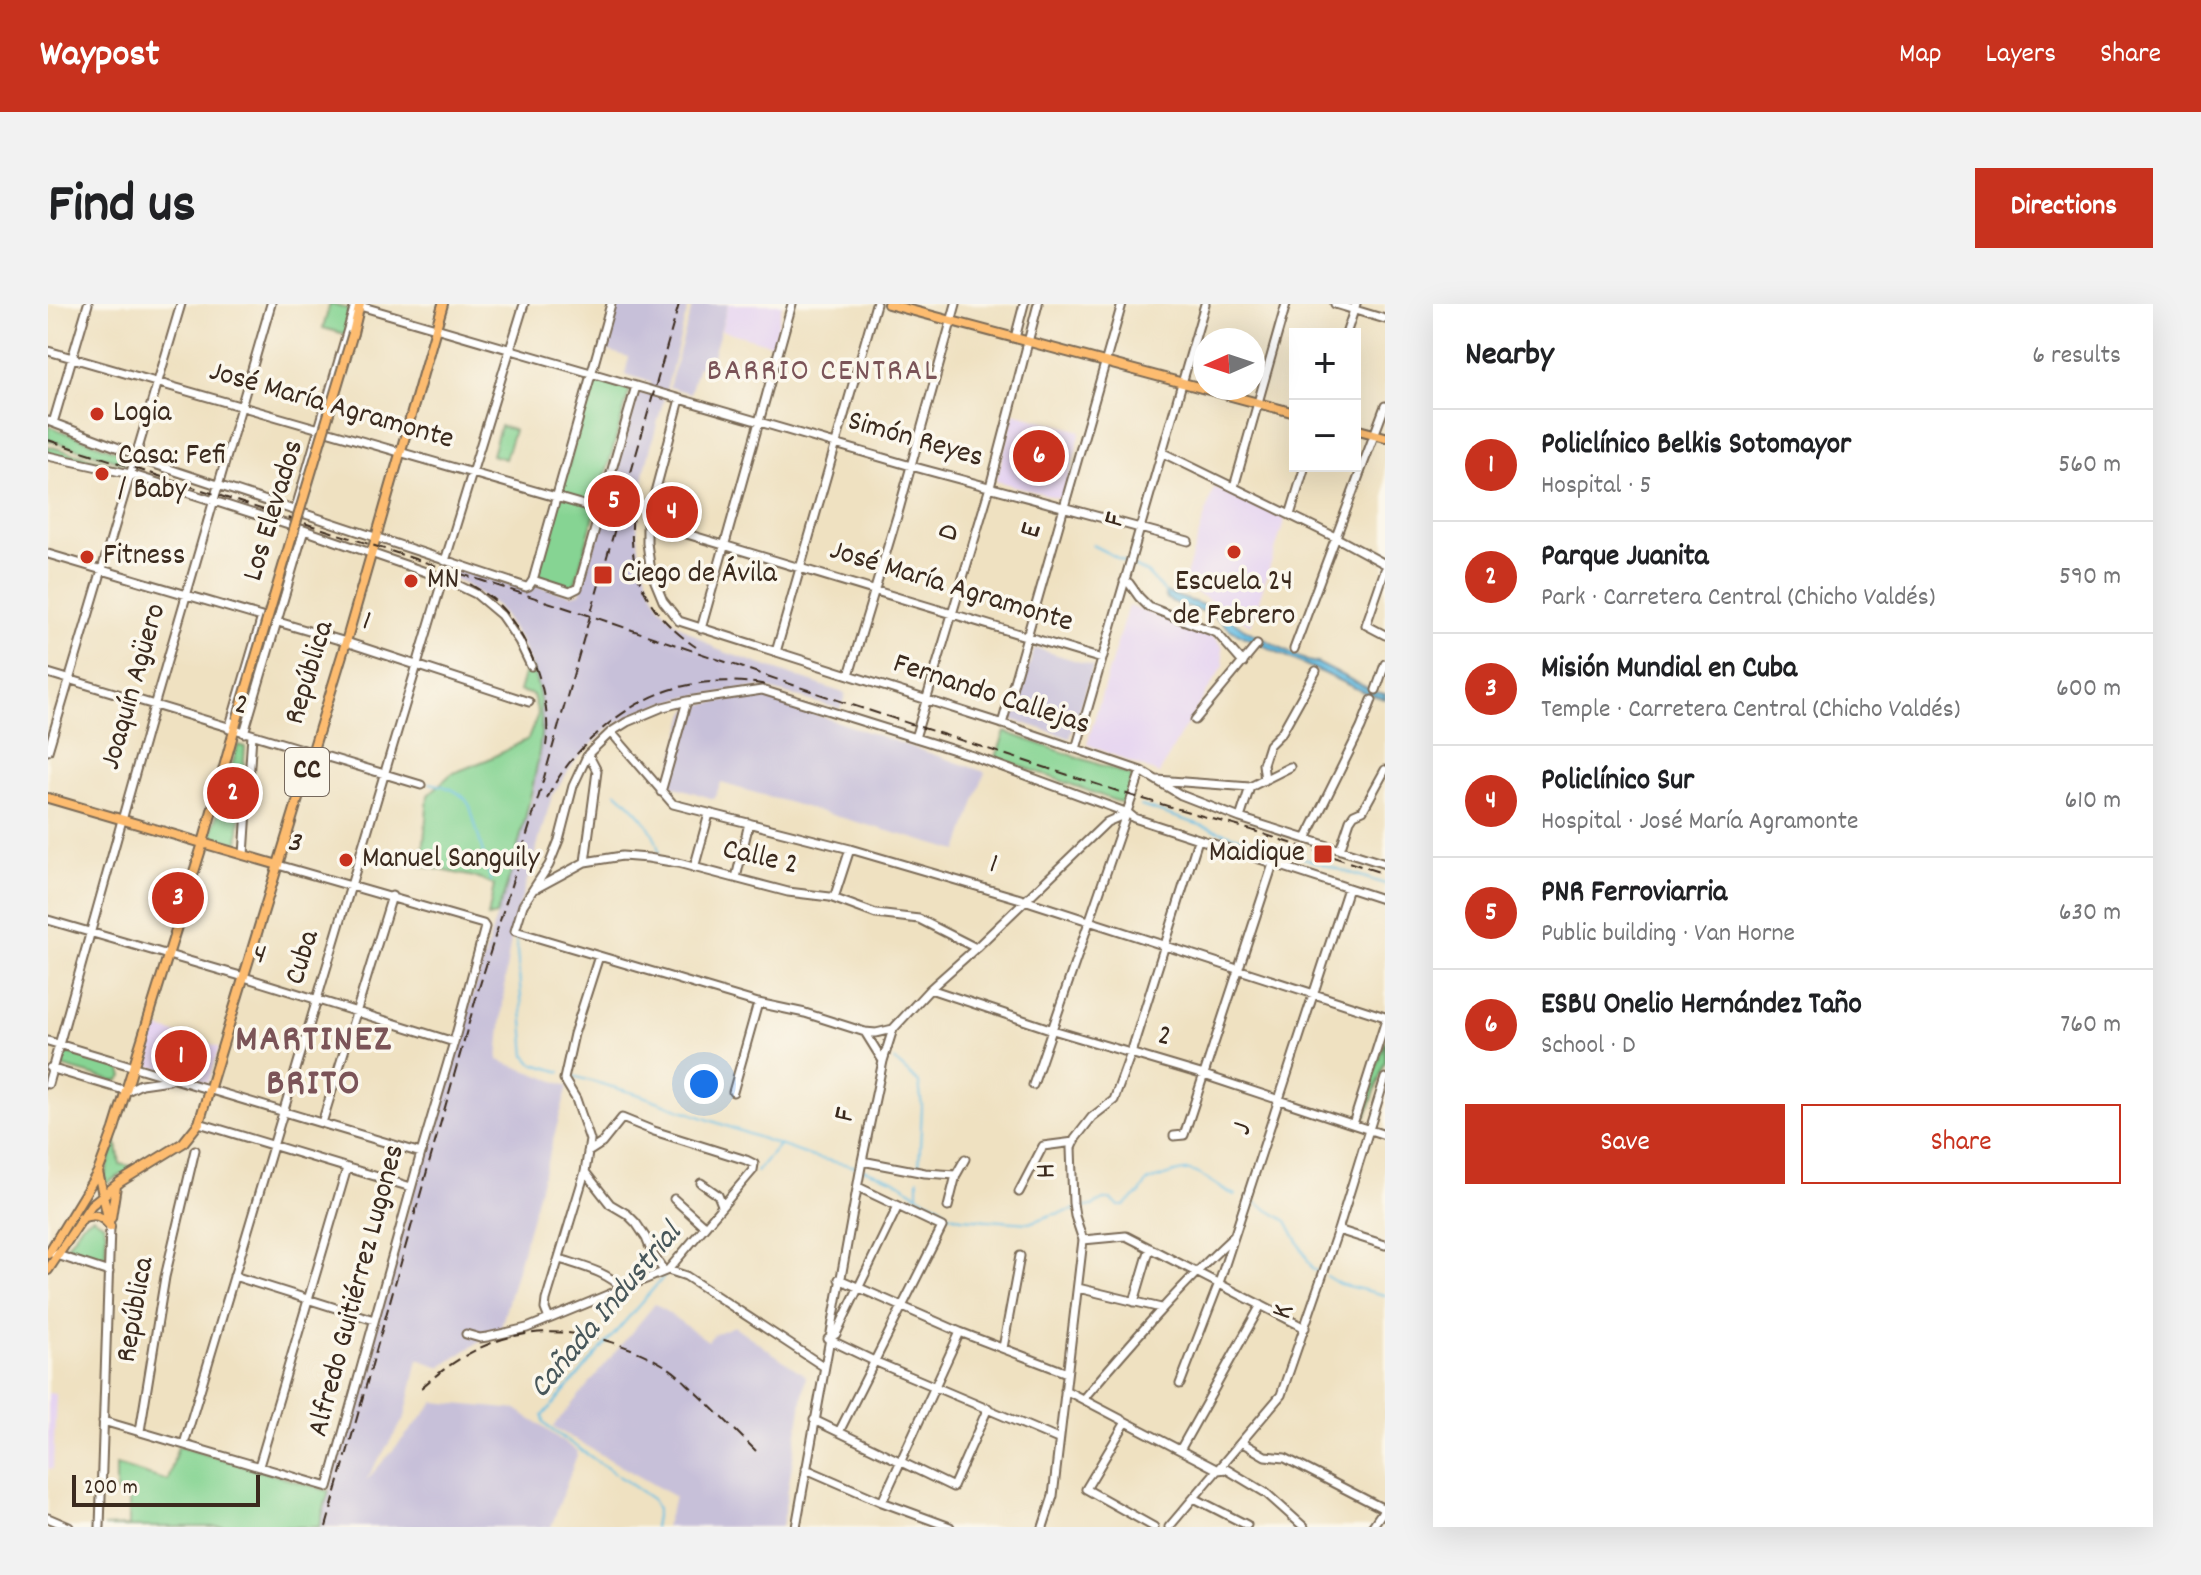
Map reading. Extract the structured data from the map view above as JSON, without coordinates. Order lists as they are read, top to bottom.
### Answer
{
  "streets": {
    "main road": [
      "Los Elevados",
      "República",
      "CC",
      "3"
    ],
    "street": [
      "José María Agramonte",
      "Simón Reyes",
      "F",
      "E",
      "D",
      "1",
      "Joaquín Agüero",
      "Fernando Callejas",
      "2",
      "Calle 2",
      "4",
      "Cuba",
      "J",
      "H",
      "Alfredo Guitiérrez Lugones",
      "K"
    ]
  },
  "crossings": [
    ["José María Agramonte", "F"],
    ["José María Agramonte", "E"],
    ["José María Agramonte", "D"],
    ["José María Agramonte", "República"],
    ["José María Agramonte", "Joaquín Agüero"],
    ["José María Agramonte", "Fernando Callejas"],
    ["Simón Reyes", "Los Elevados"],
    ["Simón Reyes", "F"],
    ["Simón Reyes", "E"],
    ["Simón Reyes", "D"],
    ["Simón Reyes", "República"],
    ["Simón Reyes", "Fernando Callejas"],
    ["Los Elevados", "2"],
    ["Los Elevados", "CC"],
    ["F", "1"],
    ["F", "Fernando Callejas"],
    ["F", "2"],
    ["F", "Calle 2"],
    ["E", "Fernando Callejas"],
    ["D", "Fernando Callejas"],
    ["1", "República"],
    ["1", "Joaquín Agüero"],
    ["1", "Cuba"],
    ["1", "J"],
    ["1", "H"],
    ["República", "2"],
    ["República", "CC"],
    ["República", "3"],
    ["República", "4"],
    ["Joaquín Agüero", "2"],
    ["Joaquín Agüero", "3"],
    ["Joaquín Agüero", "4"],
    ["2", "CC"],
    ["2", "Cuba"],
    ["2", "J"],
    ["2", "H"],
    ["2", "K"],
    ["CC", "3"],
    ["CC", "4"],
    ["3", "Cuba"],
    ["3", "Alfredo Guitiérrez Lugones"],
    ["4", "Cuba"],
    ["4", "Alfredo Guitiérrez Lugones"]
  ],
  "districts": ["BARRIO CENTRAL", "MARTINEZ BRITO"],
  "water": ["Cañada Industrial"],
  "places": {
    "other": [
      "Logia",
      "Casa: Fefi / Baby",
      "Escuela 24 de Febrero",
      "Fitness",
      "MN",
      "Manuel Sanguily"
    ],
    "transit": ["Ciego de Ávila", "Maidique"]
  },
  "scale_bar": "200 m",
  "north": "left",
  "page": {
    "header": "Waypost",
    "nav": ["Map", "Layers", "Share"],
    "title": "Find us",
    "buttons": [
      "Directions",
      ["Save", "Share"]
    ],
    "heading": ["Nearby", "6 results"],
    "map_buttons": ["+", "−"],
    "list": [
      {
        "mark": "1",
        "name": "Policlínico Belkis Sotomayor",
        "note": "Hospital · 5",
        "value": "560 m"
      },
      {
        "mark": "2",
        "name": "Parque Juanita",
        "note": "Park · Carretera Central (Chicho Valdés)",
        "value": "590 m"
      },
      {
        "mark": "3",
        "name": "Misión Mundial en Cuba",
        "note": "Temple · Carretera Central (Chicho Valdés)",
        "value": "600 m"
      },
      {
        "mark": "4",
        "name": "Policlínico Sur",
        "note": "Hospital · José María Agramonte",
        "value": "610 m"
      },
      {
        "mark": "5",
        "name": "PNR Ferroviarria",
        "note": "Public building · Van Horne",
        "value": "630 m"
      },
      {
        "mark": "6",
        "name": "ESBU Onelio Hernández Taño",
        "note": "School · D",
        "value": "760 m"
      }
    ],
    "pins": [
      "6",
      "5",
      "4",
      "2",
      "3",
      "1"
    ],
    "scale": "200 m"
  }
}
